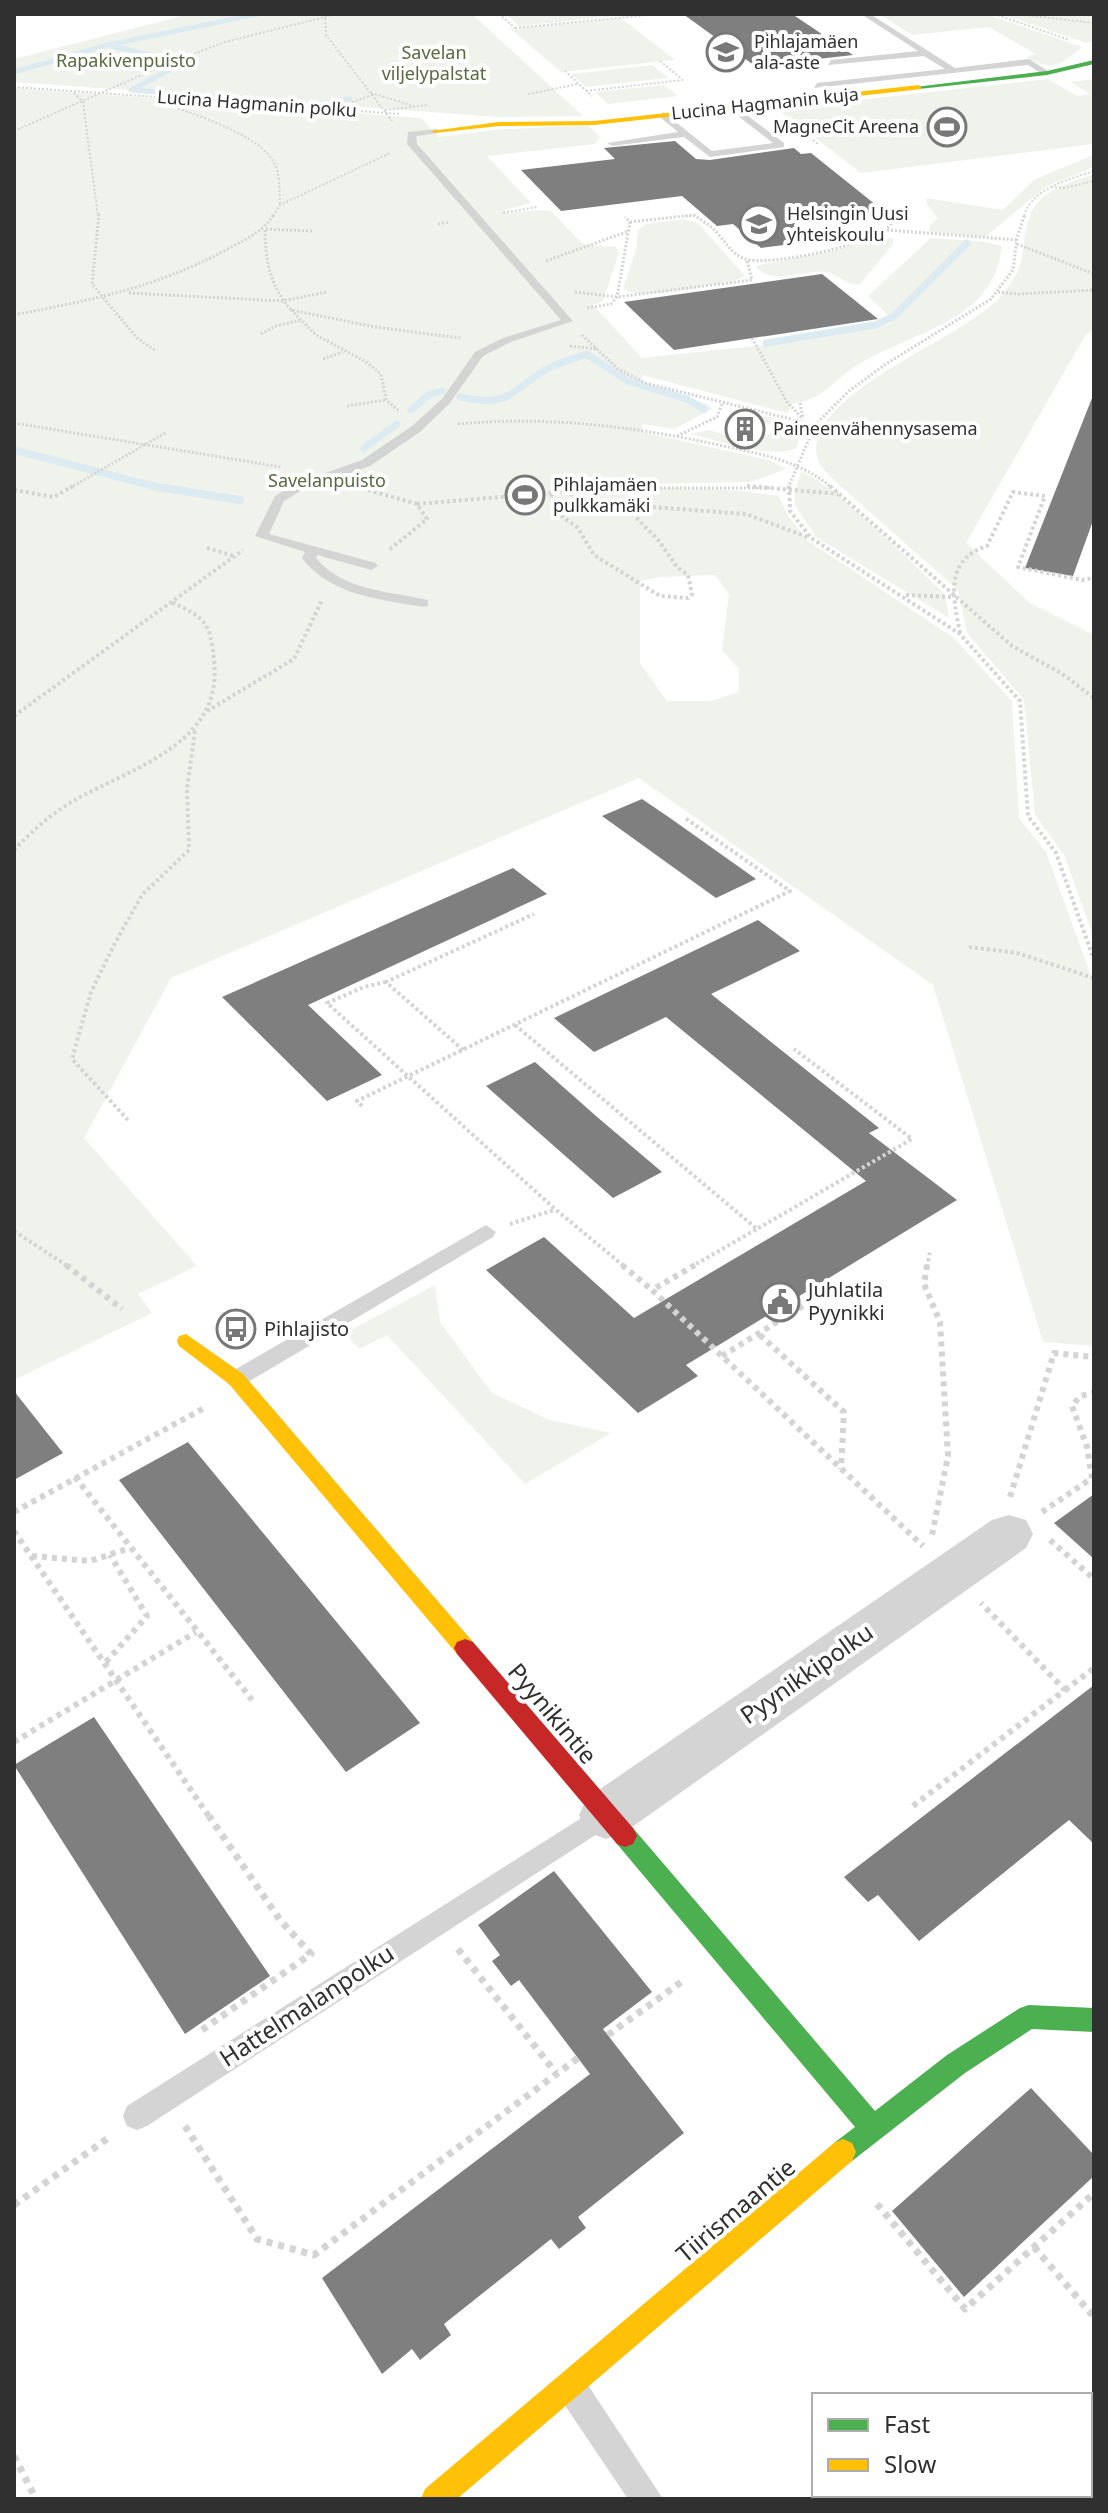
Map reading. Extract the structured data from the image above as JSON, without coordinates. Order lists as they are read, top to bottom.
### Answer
{
  "streets": {
    "street": [
      "Lucina Hagmanin kuja",
      "Pyynikkipolku",
      "Pyynikintie",
      "Tiirismaantie"
    ],
    "lane": ["Hattelmalanpolku"],
    "path": ["Lucina Hagmanin polku"]
  },
  "crossings": [
    ["Pyynikkipolku", "Pyynikintie"],
    ["Pyynikkipolku", "Hattelmalanpolku"],
    ["Pyynikintie", "Hattelmalanpolku"],
    ["Pyynikintie", "Tiirismaantie"]
  ],
  "parks": ["Savelan viljelypalstat", "Rapakivenpuisto", "Savelanpuisto"],
  "places": {
    "school or university": ["Pihlajamäen ala-aste", "Helsingin Uusi yhteiskoulu"],
    "sports": ["MagneCit Areena", "Pihlajamäen pulkkamäki"],
    "building": ["Paineenvähennysasema"],
    "public building": ["Juhlatila Pyynikki"],
    "bus stop": ["Pihlajisto"]
  },
  "legend": ["Fast", "Slow"]
}
